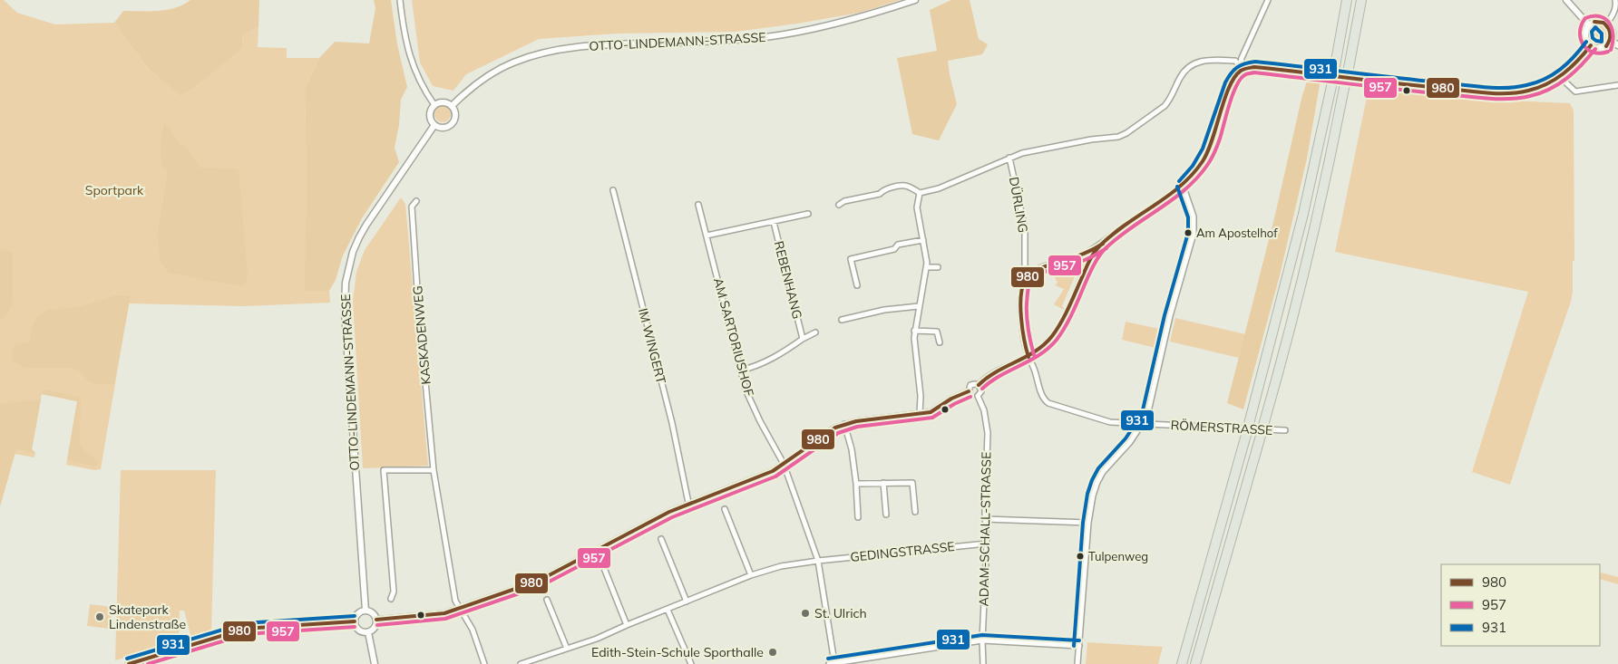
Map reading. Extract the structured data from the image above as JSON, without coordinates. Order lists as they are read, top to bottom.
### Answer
{
  "streets": {
    "street": [
      "OTTO-LINDEMANN-STRASSE",
      "DÜRLING",
      "REBENHANG",
      "KASKADENWEG",
      "AM SARTORIUSHOF",
      "IM WINGERT",
      "RÖMERSTRASSE",
      "ADAM-SCHALL-STRASSE",
      "GEDINGSTRASSE"
    ]
  },
  "crossings": [
    ["DÜRLING", "RÖMERSTRASSE"],
    ["REBENHANG", "AM SARTORIUSHOF"],
    ["AM SARTORIUSHOF", "GEDINGSTRASSE"],
    ["ADAM-SCHALL-STRASSE", "GEDINGSTRASSE"]
  ],
  "parks": ["Sportpark"],
  "places": [
    "Am Apostelhof",
    "Tulpenweg",
    "St. Ulrich",
    "Skatepark Lindenstraße",
    "Edith-Stein-Schule Sporthalle"
  ],
  "lines": ["transit line 957", "transit line 980", "transit line 931"],
  "legend": ["980", "957", "931"]
}
